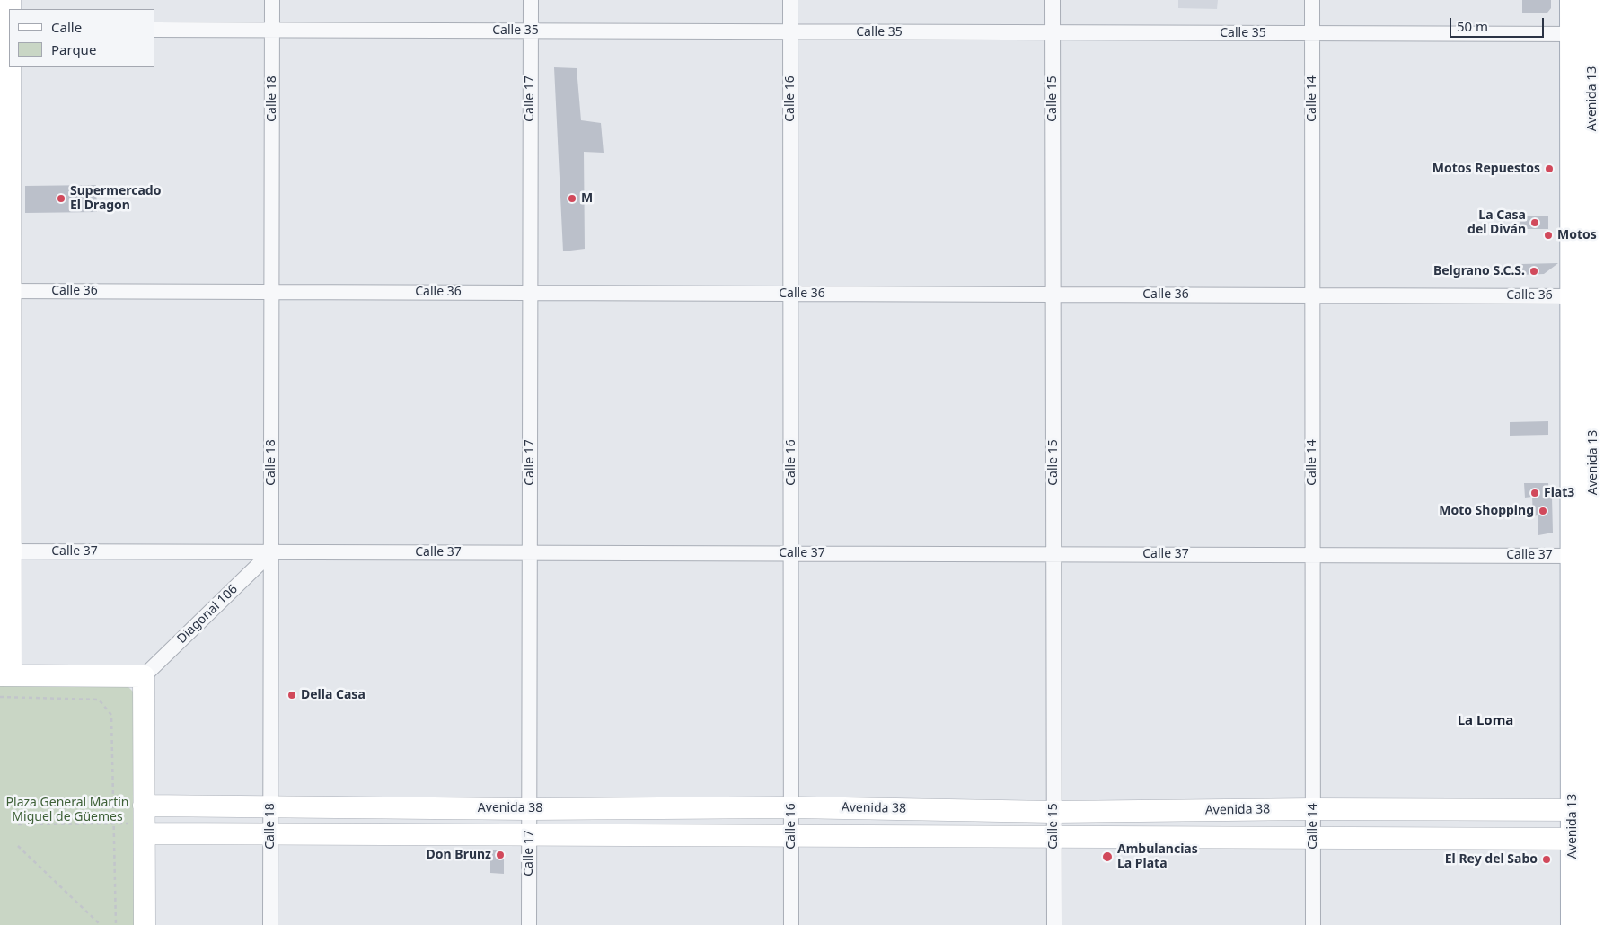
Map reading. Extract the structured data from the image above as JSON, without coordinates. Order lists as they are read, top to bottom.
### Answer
{
  "streets": {
    "main road": ["Avenida 13", "Avenida 38"],
    "street": [
      "Calle 35",
      "Calle 18",
      "Calle 17",
      "Calle 16",
      "Calle 15",
      "Calle 14",
      "Calle 36",
      "Calle 37",
      "Diagonal 106"
    ]
  },
  "crossings": [
    ["Calle 35", "Calle 18"],
    ["Calle 35", "Calle 17"],
    ["Calle 35", "Calle 16"],
    ["Calle 35", "Calle 15"],
    ["Calle 35", "Calle 14"],
    ["Calle 35", "Avenida 13"],
    ["Calle 18", "Calle 36"],
    ["Calle 18", "Calle 37"],
    ["Calle 18", "Diagonal 106"],
    ["Calle 18", "Avenida 38"],
    ["Calle 17", "Calle 36"],
    ["Calle 17", "Calle 37"],
    ["Calle 17", "Avenida 38"],
    ["Calle 16", "Calle 36"],
    ["Calle 16", "Calle 37"],
    ["Calle 16", "Avenida 38"],
    ["Calle 15", "Calle 36"],
    ["Calle 15", "Calle 37"],
    ["Calle 15", "Avenida 38"],
    ["Calle 14", "Calle 36"],
    ["Calle 14", "Calle 37"],
    ["Calle 14", "Avenida 38"],
    ["Avenida 13", "Calle 36"],
    ["Avenida 13", "Calle 37"],
    ["Avenida 13", "Avenida 38"],
    ["Calle 37", "Diagonal 106"]
  ],
  "districts": ["La Loma"],
  "parks": ["Plaza General Martín Miguel de Güemes"],
  "places": [
    "Motos Repuestos",
    "Supermercado El Dragon",
    "M",
    "La Casa del Diván",
    "Motos",
    "Belgrano S.C.S.",
    "Fiat3",
    "Moto Shopping",
    "Della Casa",
    "Don Brunz",
    "Ambulancias La Plata",
    "El Rey del Sabo"
  ],
  "legend": ["Calle", "Parque"],
  "scale_bar": "50 m"
}
